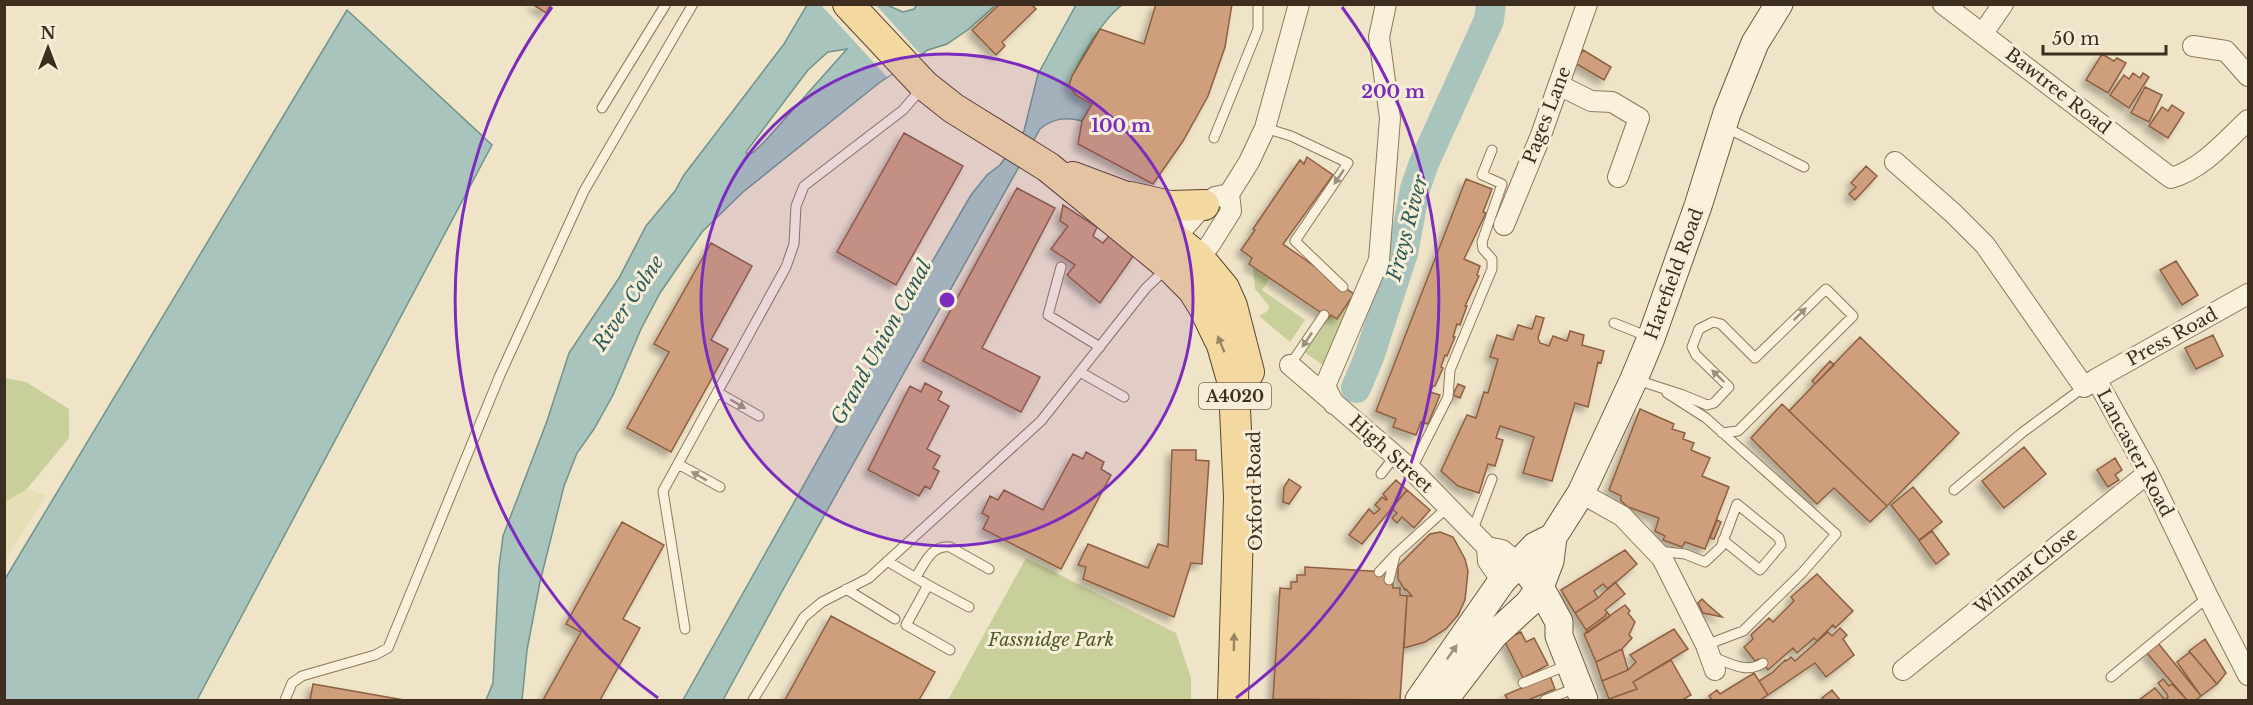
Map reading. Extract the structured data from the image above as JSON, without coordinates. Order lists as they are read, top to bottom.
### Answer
{
  "streets": {
    "main road": ["Harefield Road", "A4020", "Oxford Road"],
    "street": [
      "Bawtree Road",
      "Pages Lane",
      "Press Road",
      "Lancaster Road",
      "High Street",
      "Wilmar Close"
    ]
  },
  "crossings": [
    ["Harefield Road", "High Street"],
    ["Press Road", "Lancaster Road"],
    ["A4020", "Oxford Road"],
    ["Lancaster Road", "Wilmar Close"]
  ],
  "water": ["Frays River", "River Colne", "Grand Union Canal"],
  "parks": ["Fassnidge Park"],
  "scale_bar": "50 m",
  "north": "top",
  "rings": ["200 m", "100 m"]
}
